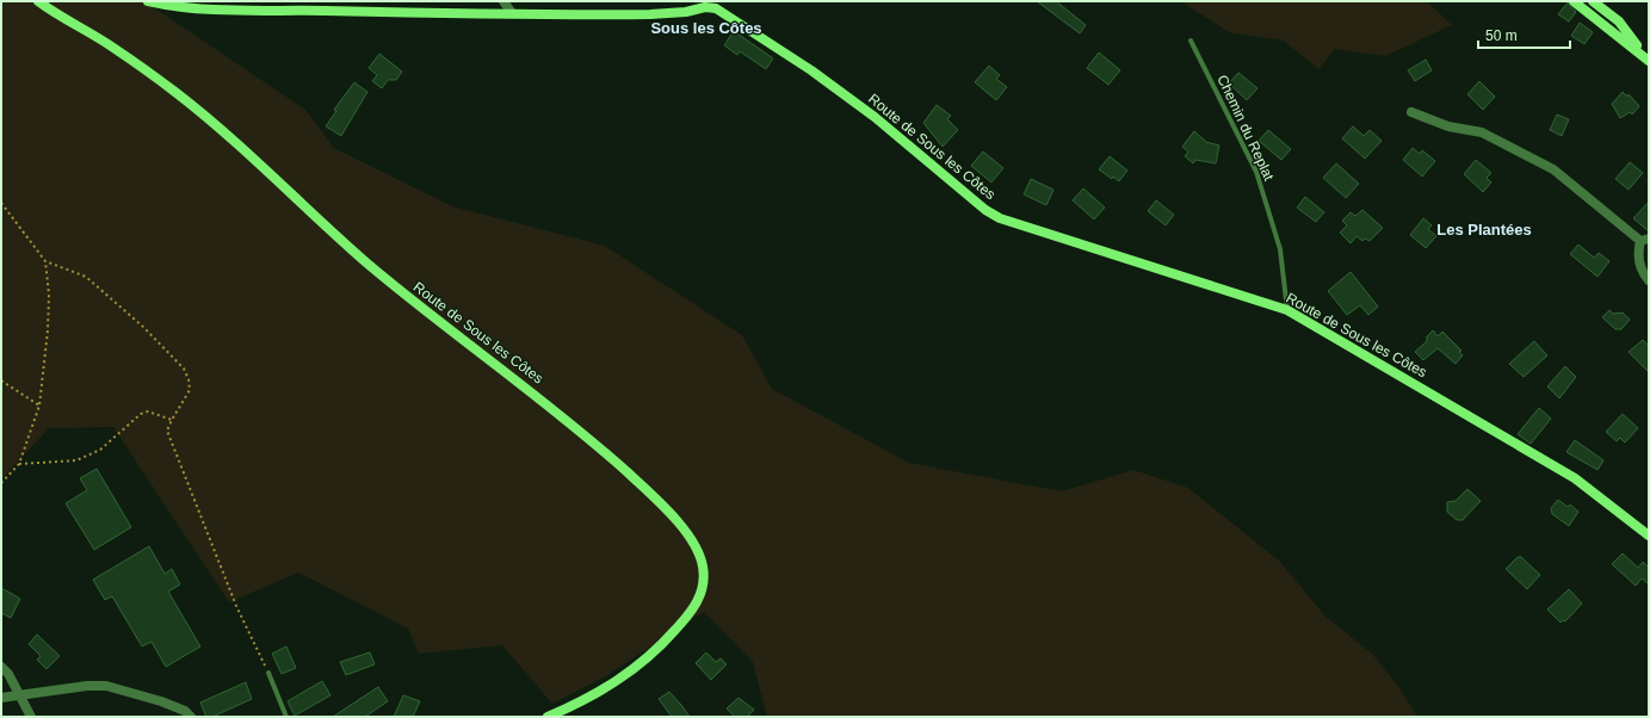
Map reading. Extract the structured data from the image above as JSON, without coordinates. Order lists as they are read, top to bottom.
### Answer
{
  "streets": {
    "street": ["Route de Sous les Côtes"],
    "lane": ["Chemin du Replat"]
  },
  "crossings": [
    ["Chemin du Replat", "Route de Sous les Côtes"]
  ],
  "districts": ["Sous les Côtes", "Les Plantées"],
  "scale_bar": "50 m"
}
